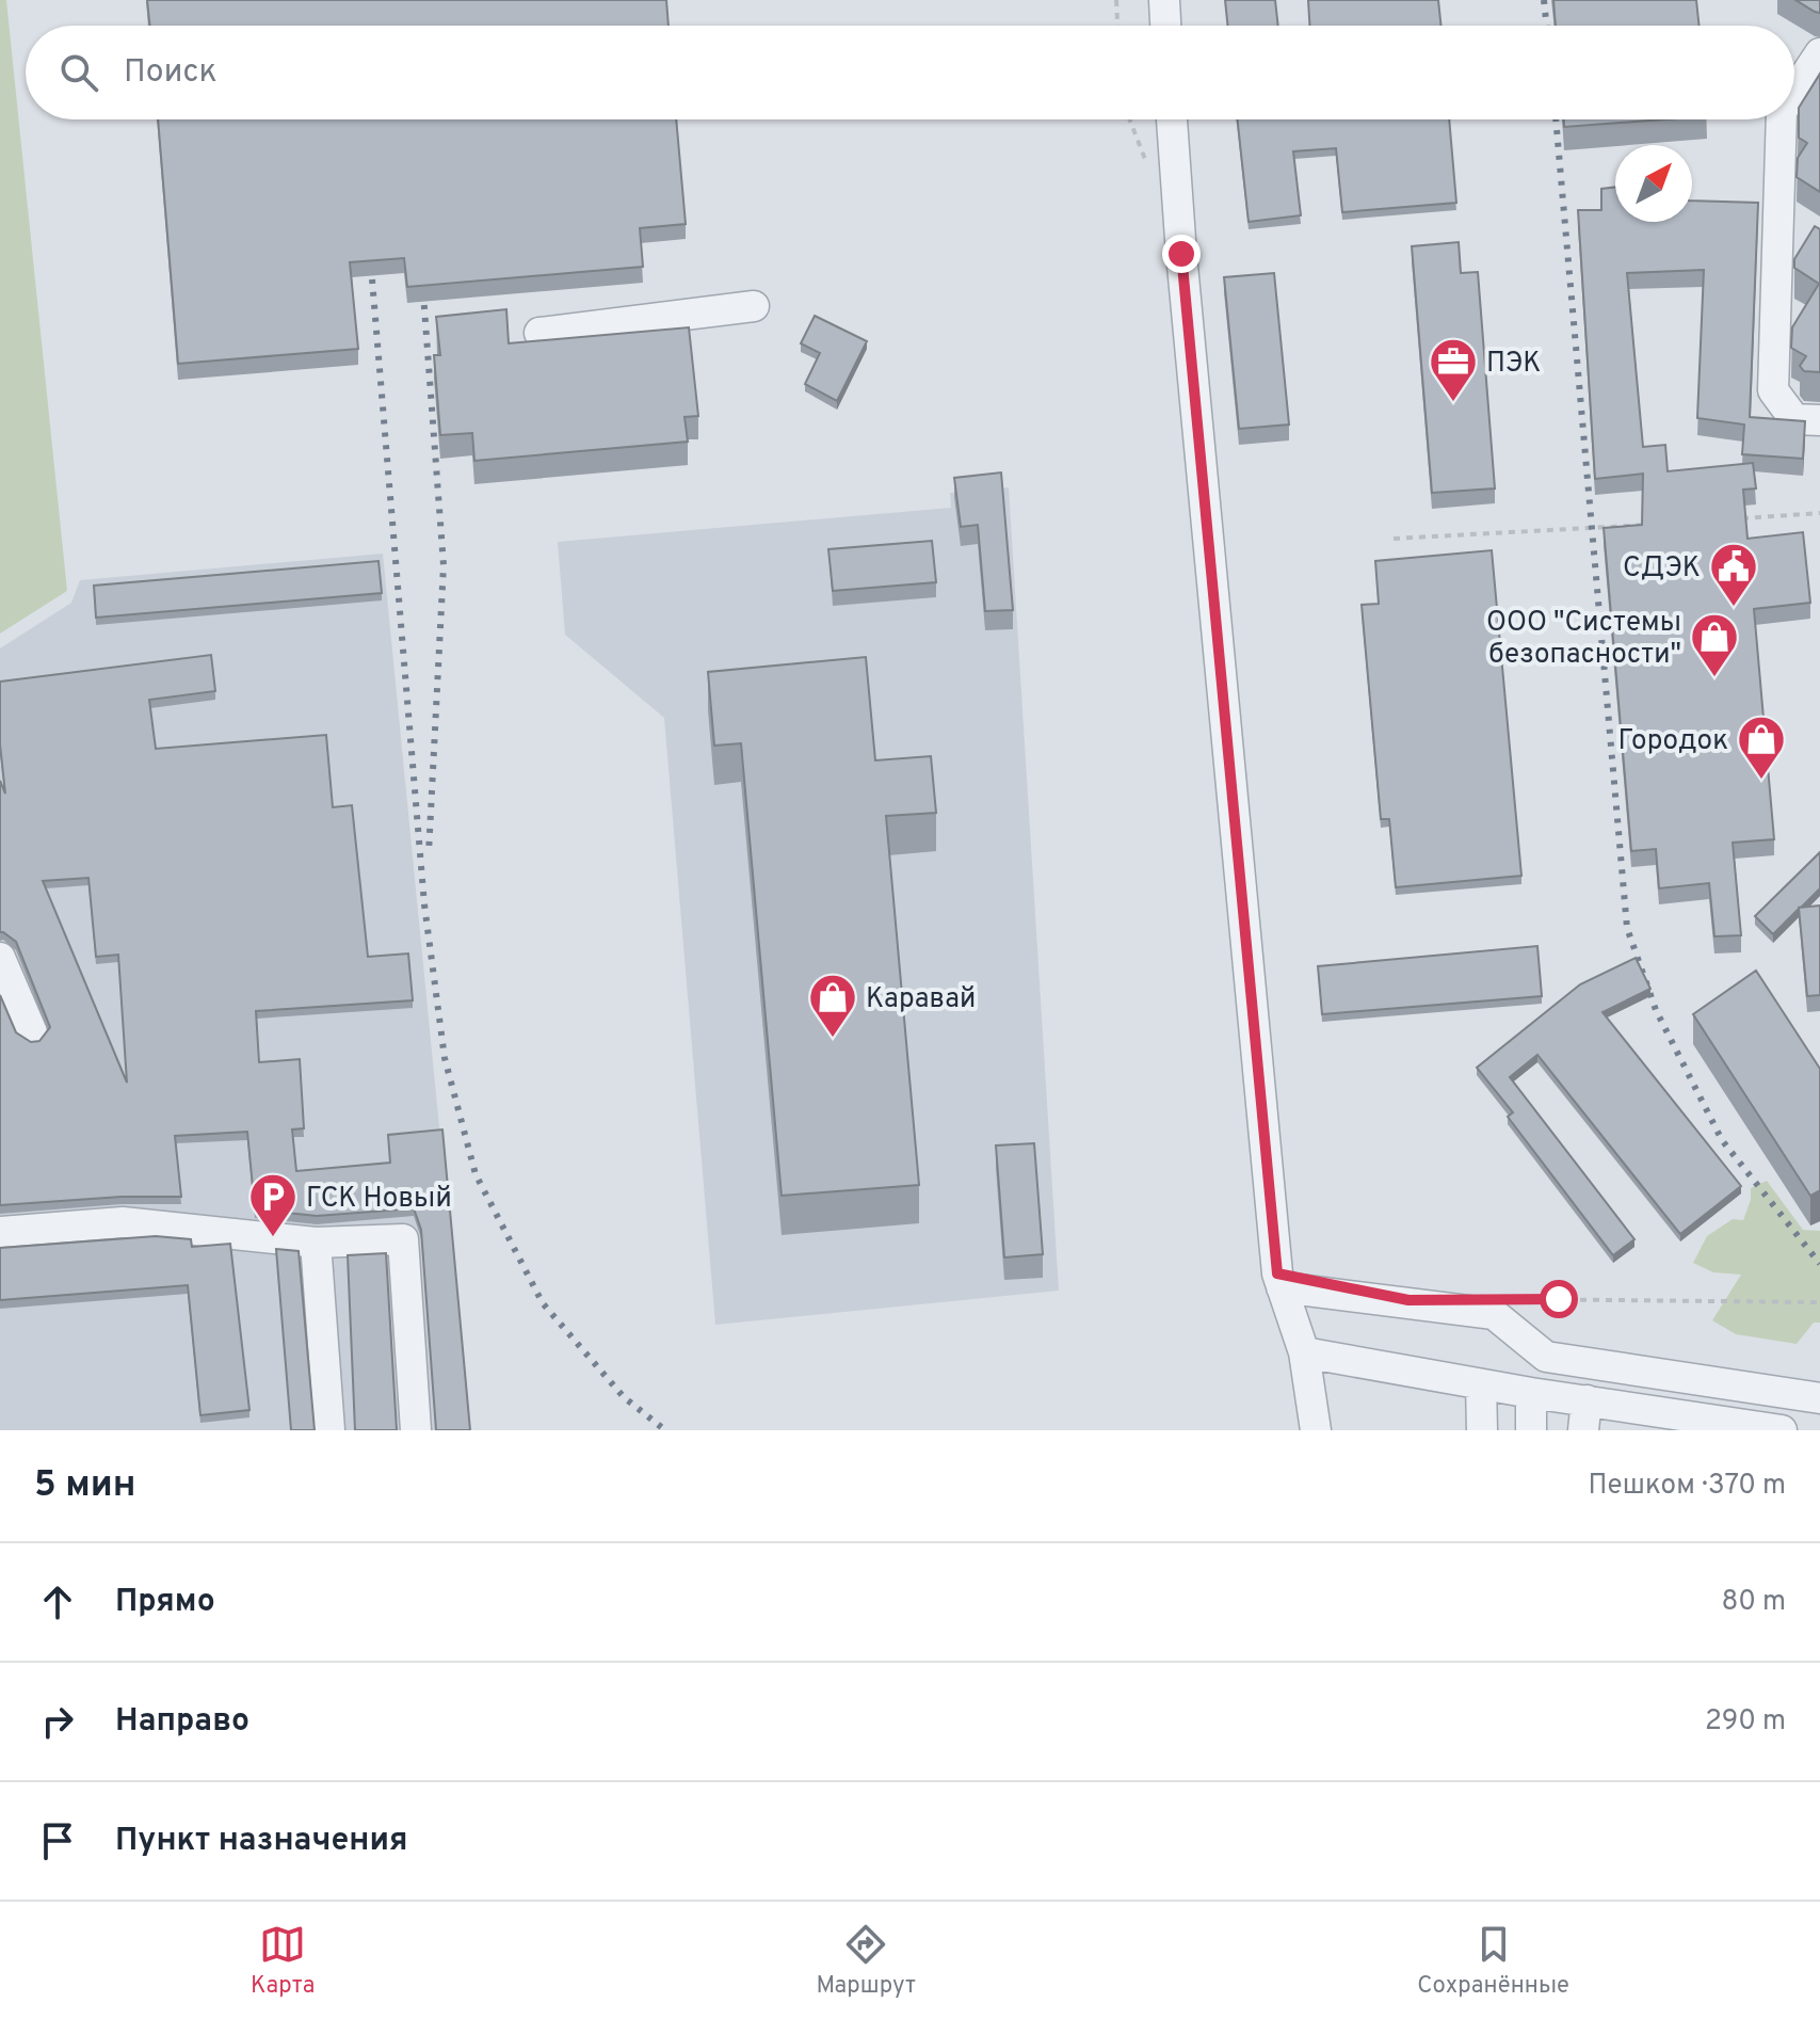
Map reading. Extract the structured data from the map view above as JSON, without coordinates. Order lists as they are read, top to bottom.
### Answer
{
  "places": {
    "office": ["ПЭК"],
    "public building": ["СДЭК"],
    "shop": ["ООО \"Системы безопасности\"", "Городок", "Каравай"],
    "parking": ["ГСК Новый"]
  },
  "north": "top right",
  "page": {
    "search": "Поиск",
    "heading": ["5 мин", "Пешком · 370 m"],
    "list": [
      ["Прямо", "80 m"],
      ["Направо", "290 m"],
      "Пункт назначения"
    ],
    "nav": ["Карта", "Маршрут", "Сохранённые"]
  }
}
